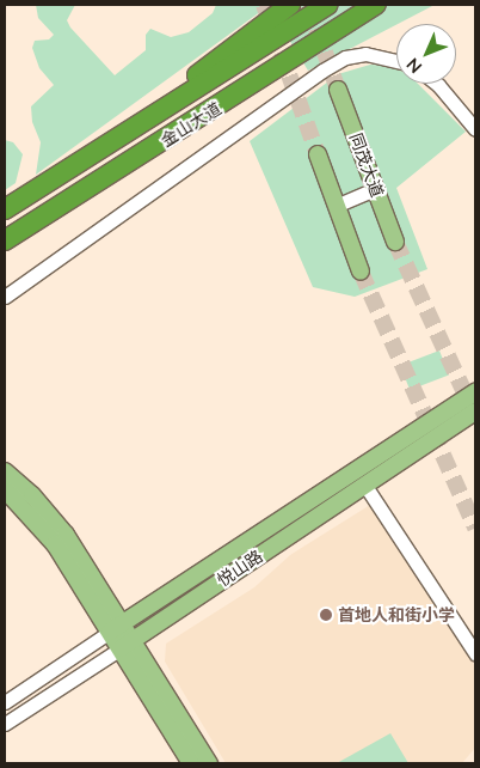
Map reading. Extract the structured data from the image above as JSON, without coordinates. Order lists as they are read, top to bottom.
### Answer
{
  "streets": {
    "highway": ["金山大道"],
    "main road": ["同茂大道", "悦山路"]
  },
  "places": ["首地人和街小学"],
  "north": "bottom left"
}
